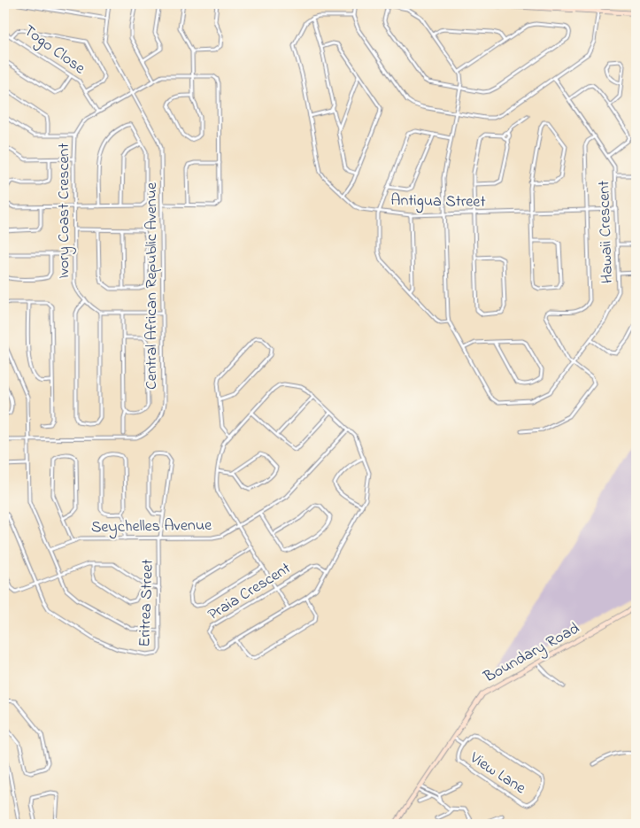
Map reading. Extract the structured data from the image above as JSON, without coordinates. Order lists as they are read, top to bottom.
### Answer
{
  "streets": {
    "street": [
      "Togo Close",
      "Antigua Street",
      "Ivory Coast Crescent",
      "Hawaii Crescent",
      "Central African Republic Avenue",
      "Seychelles Avenue",
      "Praia Crescent",
      "Eritrea Street",
      "Boundary Road",
      "View Lane"
    ]
  },
  "crossings": [
    ["Togo Close", "Ivory Coast Crescent"],
    ["Antigua Street", "Hawaii Crescent"],
    ["Ivory Coast Crescent", "Central African Republic Avenue"],
    ["Seychelles Avenue", "Eritrea Street"],
    ["Boundary Road", "View Lane"]
  ]
}
